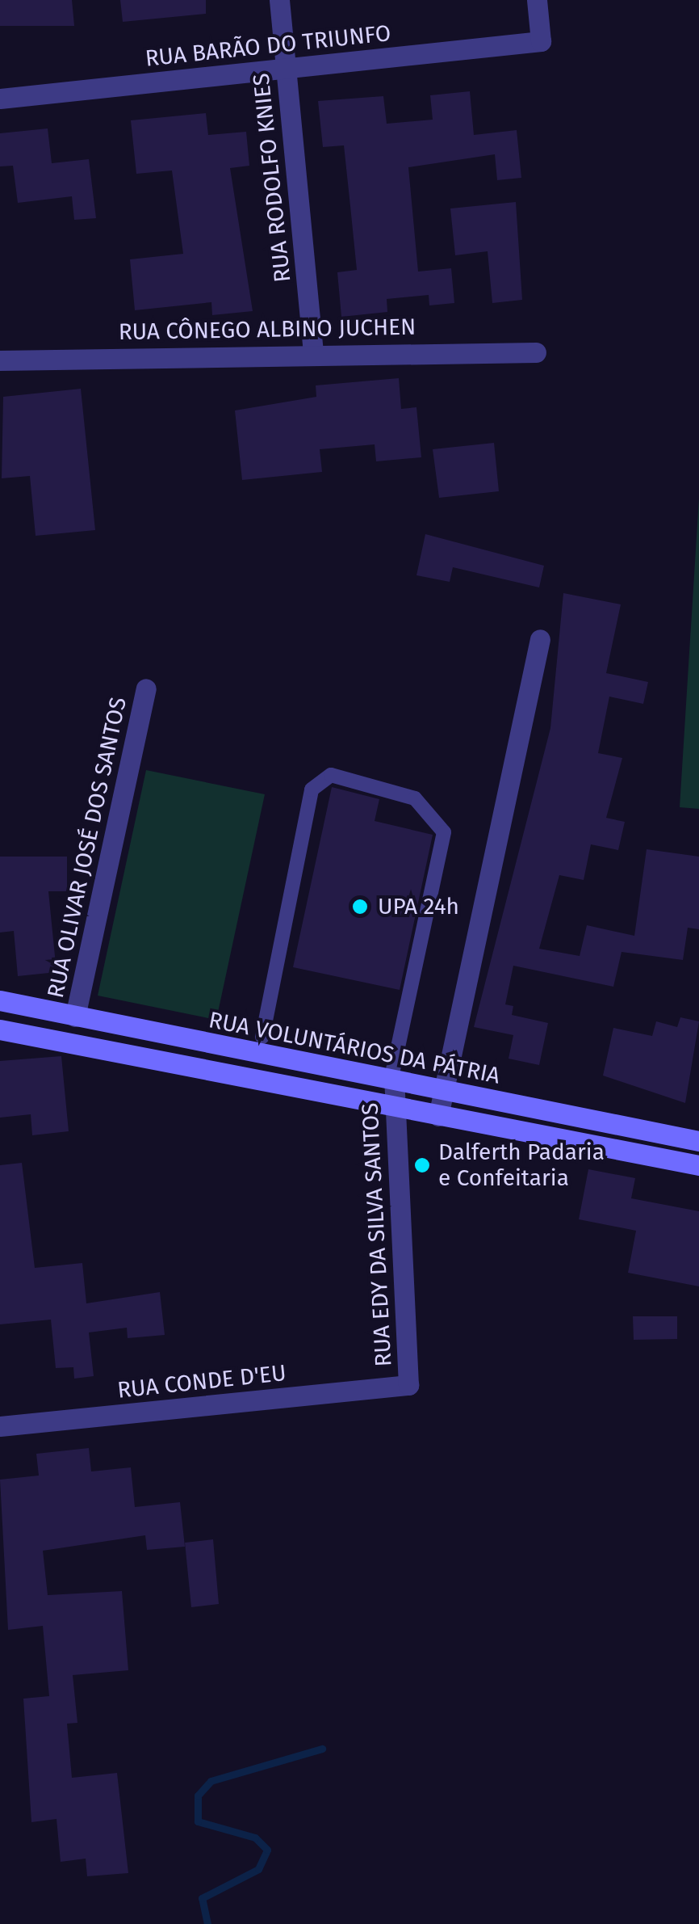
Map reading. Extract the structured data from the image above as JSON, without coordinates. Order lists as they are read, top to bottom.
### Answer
{
  "streets": {
    "main road": ["RUA VOLUNTÁRIOS DA PÁTRIA"],
    "street": [
      "RUA BARÃO DO TRIUNFO",
      "RUA RODOLFO KNIES",
      "RUA CÔNEGO ALBINO JUCHEN",
      "RUA OLIVAR JOSÉ DOS SANTOS",
      "RUA EDY DA SILVA SANTOS",
      "RUA CONDE D'EU"
    ]
  },
  "crossings": [
    ["RUA BARÃO DO TRIUNFO", "RUA RODOLFO KNIES"],
    ["RUA RODOLFO KNIES", "RUA CÔNEGO ALBINO JUCHEN"],
    ["RUA OLIVAR JOSÉ DOS SANTOS", "RUA VOLUNTÁRIOS DA PÁTRIA"],
    ["RUA VOLUNTÁRIOS DA PÁTRIA", "RUA EDY DA SILVA SANTOS"],
    ["RUA EDY DA SILVA SANTOS", "RUA CONDE D'EU"]
  ],
  "places": ["UPA 24h", "Dalferth Padaria e Confeitaria"]
}
